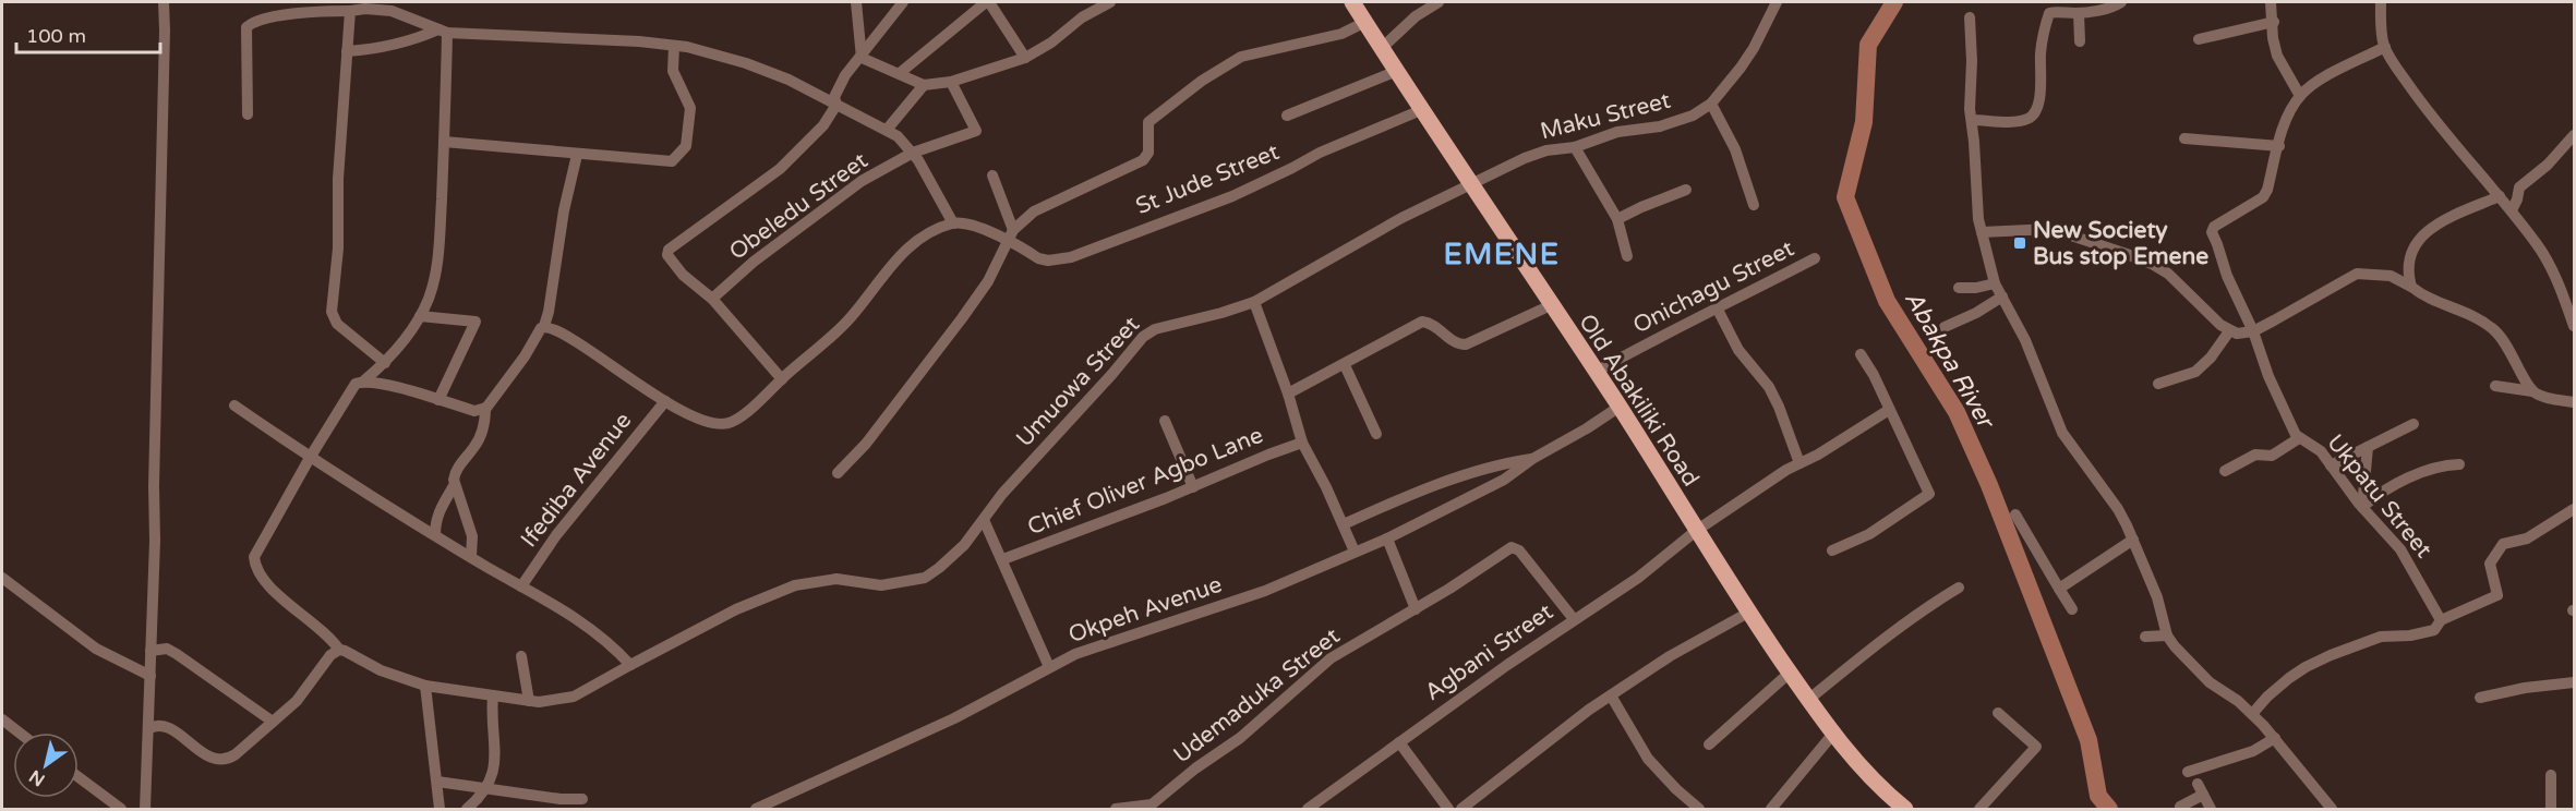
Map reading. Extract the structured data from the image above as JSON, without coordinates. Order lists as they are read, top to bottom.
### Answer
{
  "streets": {
    "main road": ["Old Abakiliki Road"],
    "street": [
      "Maku Street",
      "St Jude Street",
      "Obeledu Street",
      "Onichagu Street",
      "Umuowa Street",
      "Ifediba Avenue",
      "Chief Oliver Agbo Lane",
      "Ukpatu Street",
      "Okpeh Avenue",
      "Agbani Street",
      "Udemaduka Street"
    ]
  },
  "crossings": [
    ["Maku Street", "Umuowa Street"],
    ["Maku Street", "Old Abakiliki Road"],
    ["St Jude Street", "Old Abakiliki Road"],
    ["Onichagu Street", "Old Abakiliki Road"],
    ["Umuowa Street", "Old Abakiliki Road"],
    ["Old Abakiliki Road", "Agbani Street"],
    ["Agbani Street", "Udemaduka Street"]
  ],
  "districts": ["EMENE"],
  "water": ["Abakpa River"],
  "places": {
    "transit": ["New Society Bus stop Emene"]
  },
  "scale_bar": "100 m",
  "north": "bottom left"
}
